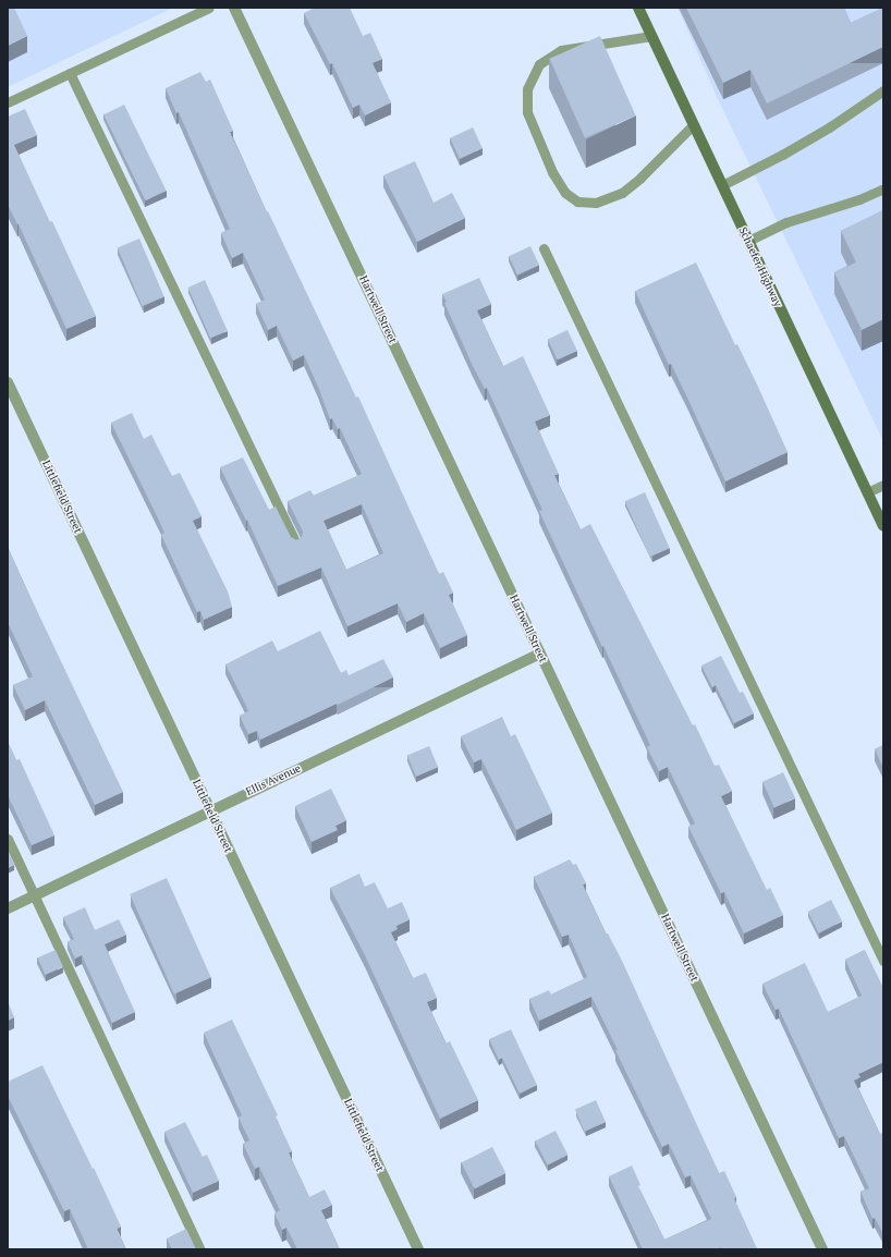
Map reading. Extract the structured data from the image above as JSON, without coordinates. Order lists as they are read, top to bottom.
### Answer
{
  "streets": {
    "main road": ["Schaefer Highway"],
    "street": ["Hartwell Street", "Littlefield Street", "Ellis Avenue"]
  },
  "crossings": [
    ["Hartwell Street", "Ellis Avenue"],
    ["Littlefield Street", "Ellis Avenue"]
  ]
}
